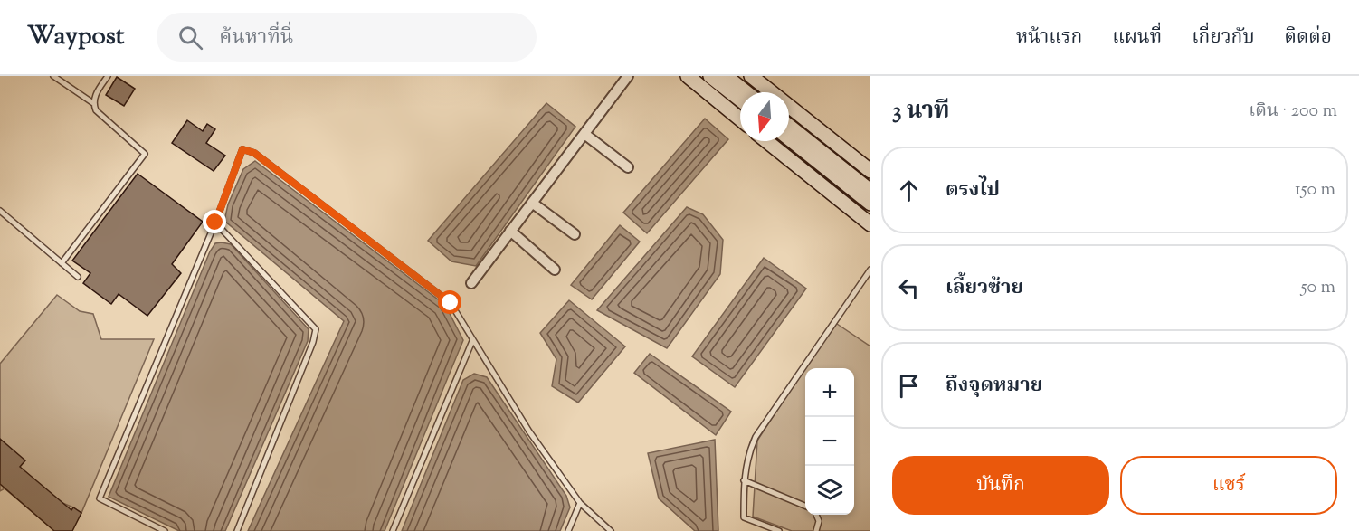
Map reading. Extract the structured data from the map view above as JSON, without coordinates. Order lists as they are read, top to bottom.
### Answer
{
  "north": "bottom",
  "page": {
    "header": "Waypost",
    "search": "ค้นหาที่นี่",
    "nav": [
      "หน้าแรก",
      "แผนที่",
      "เกี่ยวกับ",
      "ติดต่อ"
    ],
    "heading": ["3 นาที", "เดิน · 200 m"],
    "list": [
      ["ตรงไป", "150 m"],
      ["เลี้ยวซ้าย", "50 m"],
      "ถึงจุดหมาย"
    ],
    "map_buttons": ["+", "−"],
    "buttons": ["บันทึก", "แชร์"]
  }
}
